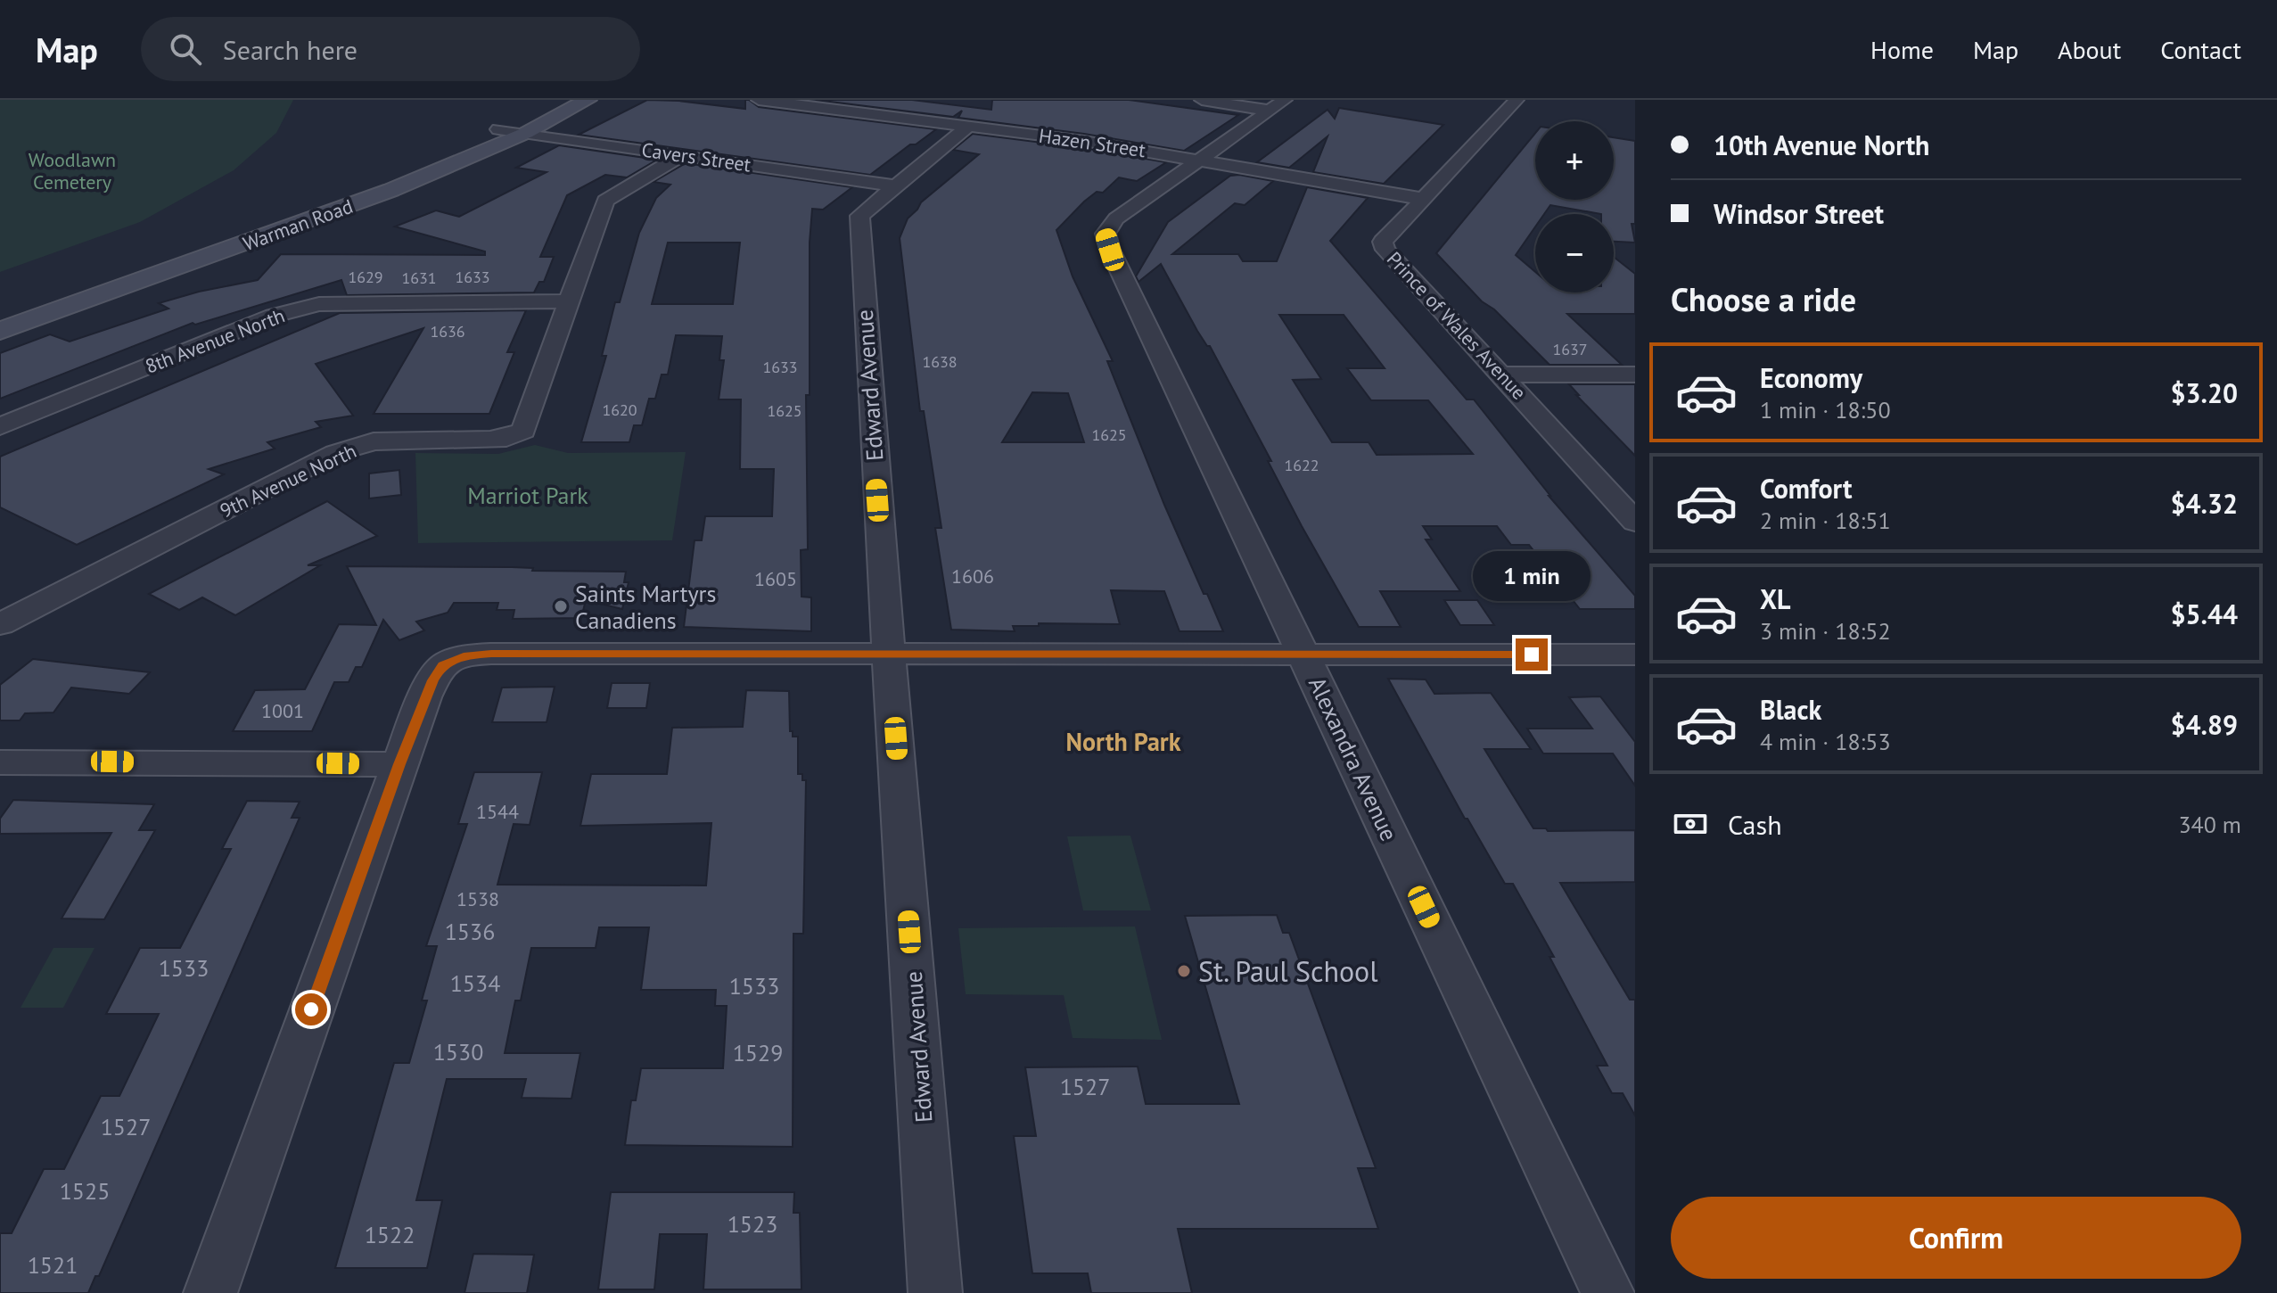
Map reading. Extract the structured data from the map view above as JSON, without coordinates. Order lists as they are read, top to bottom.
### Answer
{
  "streets": {
    "main road": ["Warman Road"],
    "street": [
      "Hazen Street",
      "Cavers Street",
      "Prince of Wales Avenue",
      "8th Avenue North",
      "Edward Avenue",
      "9th Avenue North",
      "Alexandra Avenue"
    ]
  },
  "crossings": [
    ["Hazen Street", "Prince of Wales Avenue"],
    ["Hazen Street", "Edward Avenue"],
    ["Hazen Street", "Alexandra Avenue"],
    ["Cavers Street", "Warman Road"],
    ["Cavers Street", "Edward Avenue"],
    ["Cavers Street", "9th Avenue North"],
    ["8th Avenue North", "9th Avenue North"]
  ],
  "districts": ["North Park"],
  "parks": ["Woodlawn Cemetery", "Marriot Park"],
  "places": ["Saints Martyrs Canadiens", "St. Paul School"],
  "house_numbers": [
    "1629",
    "1633",
    "1631",
    "1636",
    "1637",
    "1638",
    "1633",
    "1620",
    "1625",
    "1625",
    "1622",
    "1606",
    "1605",
    "1001",
    "1544",
    "1538",
    "1536",
    "1533",
    "1534",
    "1533",
    "1530",
    "1529",
    "1527",
    "1527",
    "1525",
    "1523",
    "1522",
    "1521"
  ],
  "page": {
    "header": "Map",
    "search": "Search here",
    "nav": [
      "Home",
      "Map",
      "About",
      "Contact"
    ],
    "banner": ["10th Avenue North", "Windsor Street"],
    "map_buttons": ["+", "−"],
    "heading": "Choose a ride",
    "list": [
      {
        "name": "Economy",
        "note": "1 min · 18:50",
        "value": "$3.20"
      },
      {
        "name": "Comfort",
        "note": "2 min · 18:51",
        "value": "$4.32"
      },
      {
        "name": "XL",
        "note": "3 min · 18:52",
        "value": "$5.44"
      },
      {
        "name": "Black",
        "note": "4 min · 18:53",
        "value": "$4.89"
      }
    ],
    "bubble": "1 min",
    "pay": ["Cash", "340 m"],
    "buttons": "Confirm"
  }
}
